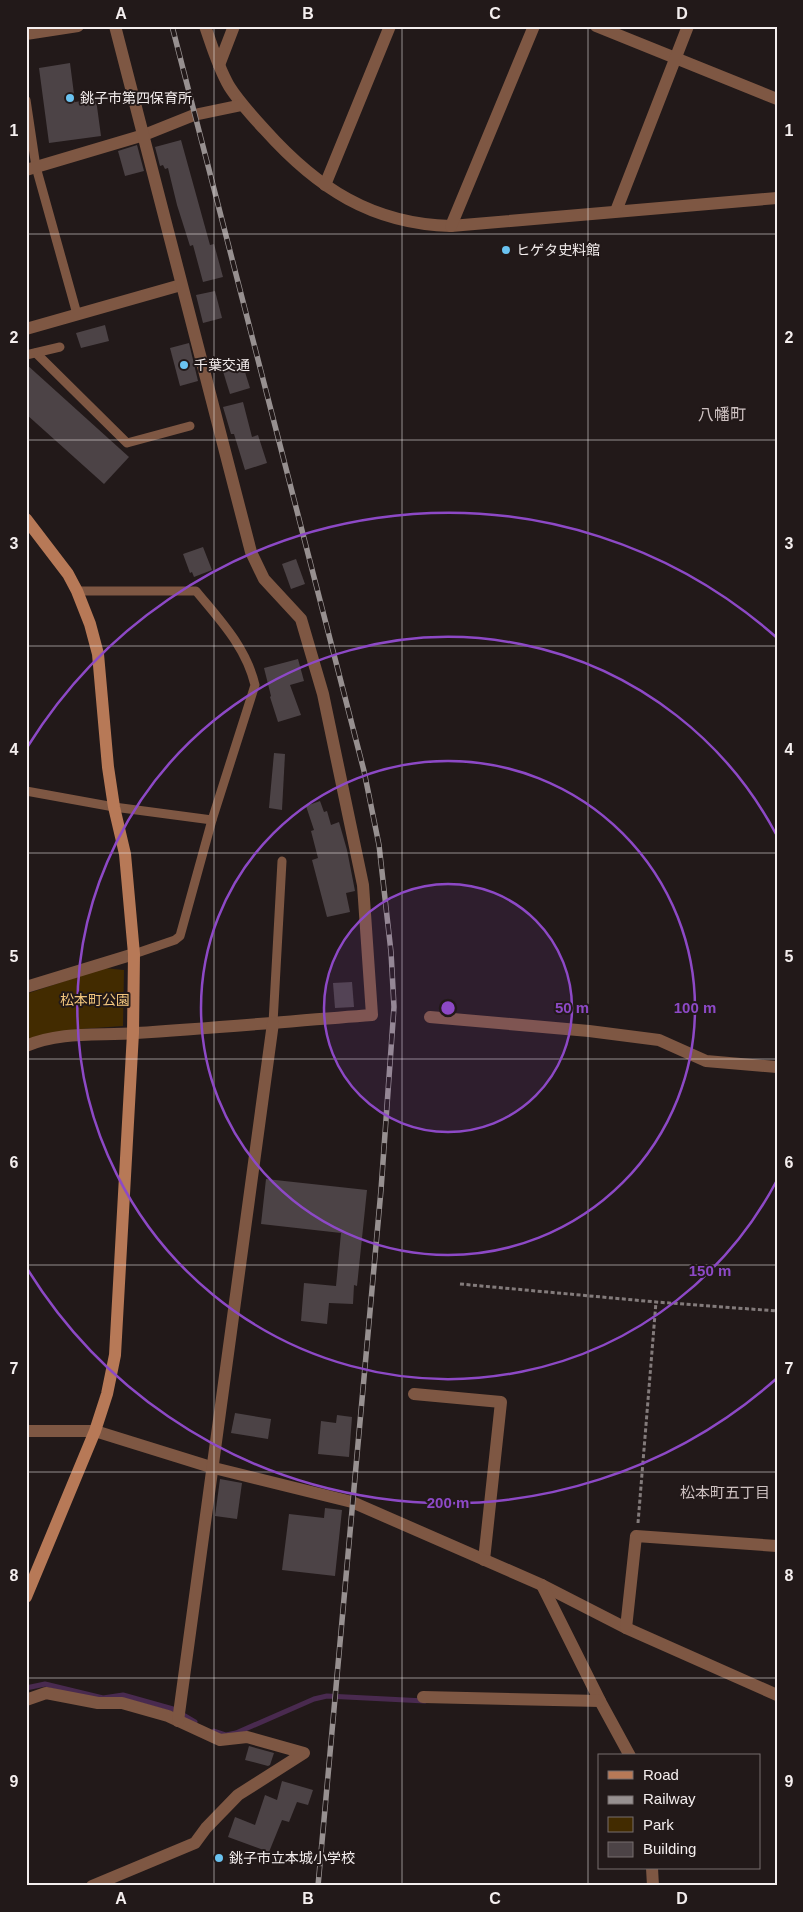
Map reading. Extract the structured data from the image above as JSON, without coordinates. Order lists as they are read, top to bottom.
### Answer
{
  "districts": ["八幡町", "松本町五丁目"],
  "parks": ["松本町公園"],
  "places": [
    "銚子市第四保育所",
    "ヒゲタ史料館",
    "千葉交通",
    "銚子市立本城小学校"
  ],
  "legend": [
    "Road",
    "Railway",
    "Park",
    "Building"
  ],
  "grid": {
    "columns": [
      "A",
      "B",
      "C",
      "D"
    ],
    "rows": [
      "1",
      "2",
      "3",
      "4",
      "5",
      "6",
      "7",
      "8",
      "9"
    ]
  },
  "rings": [
    "50 m",
    "100 m",
    "150 m",
    "200 m"
  ]
}
